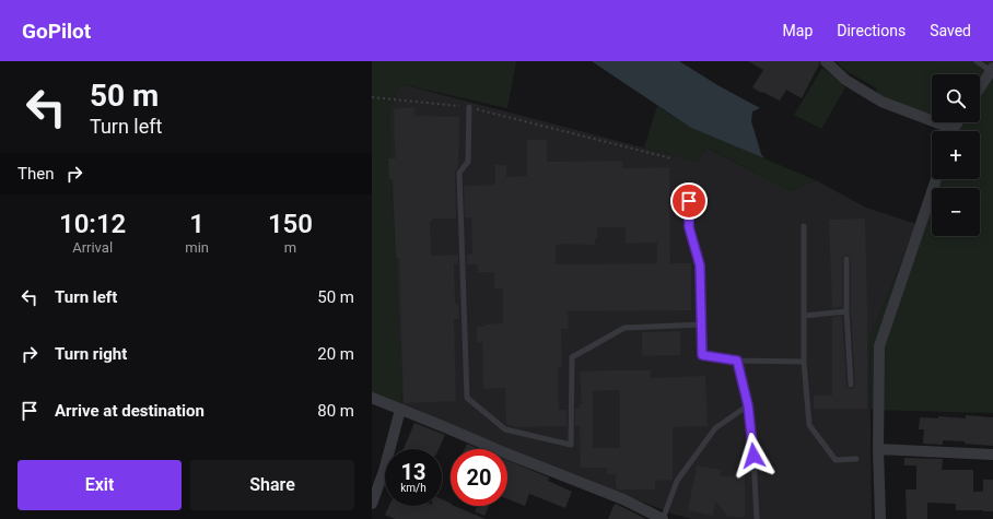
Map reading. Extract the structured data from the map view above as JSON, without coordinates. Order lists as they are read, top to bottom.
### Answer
{
  "page": {
    "header": "GoPilot",
    "nav": ["Map", "Directions", "Saved"],
    "turn": ["50 m", "Turn left"],
    "map_buttons": ["+", "−"],
    "then": "Then",
    "eta": [
      "10:12",
      "Arrival",
      "1",
      "min",
      "150",
      "m"
    ],
    "list": [
      {
        "name": "Turn left",
        "value": "50 m"
      },
      {
        "name": "Turn right",
        "value": "20 m"
      },
      {
        "name": "Arrive at destination",
        "value": "80 m"
      }
    ],
    "speed": "13 km/h",
    "limit": "20",
    "buttons": ["Exit", "Share"]
  }
}
